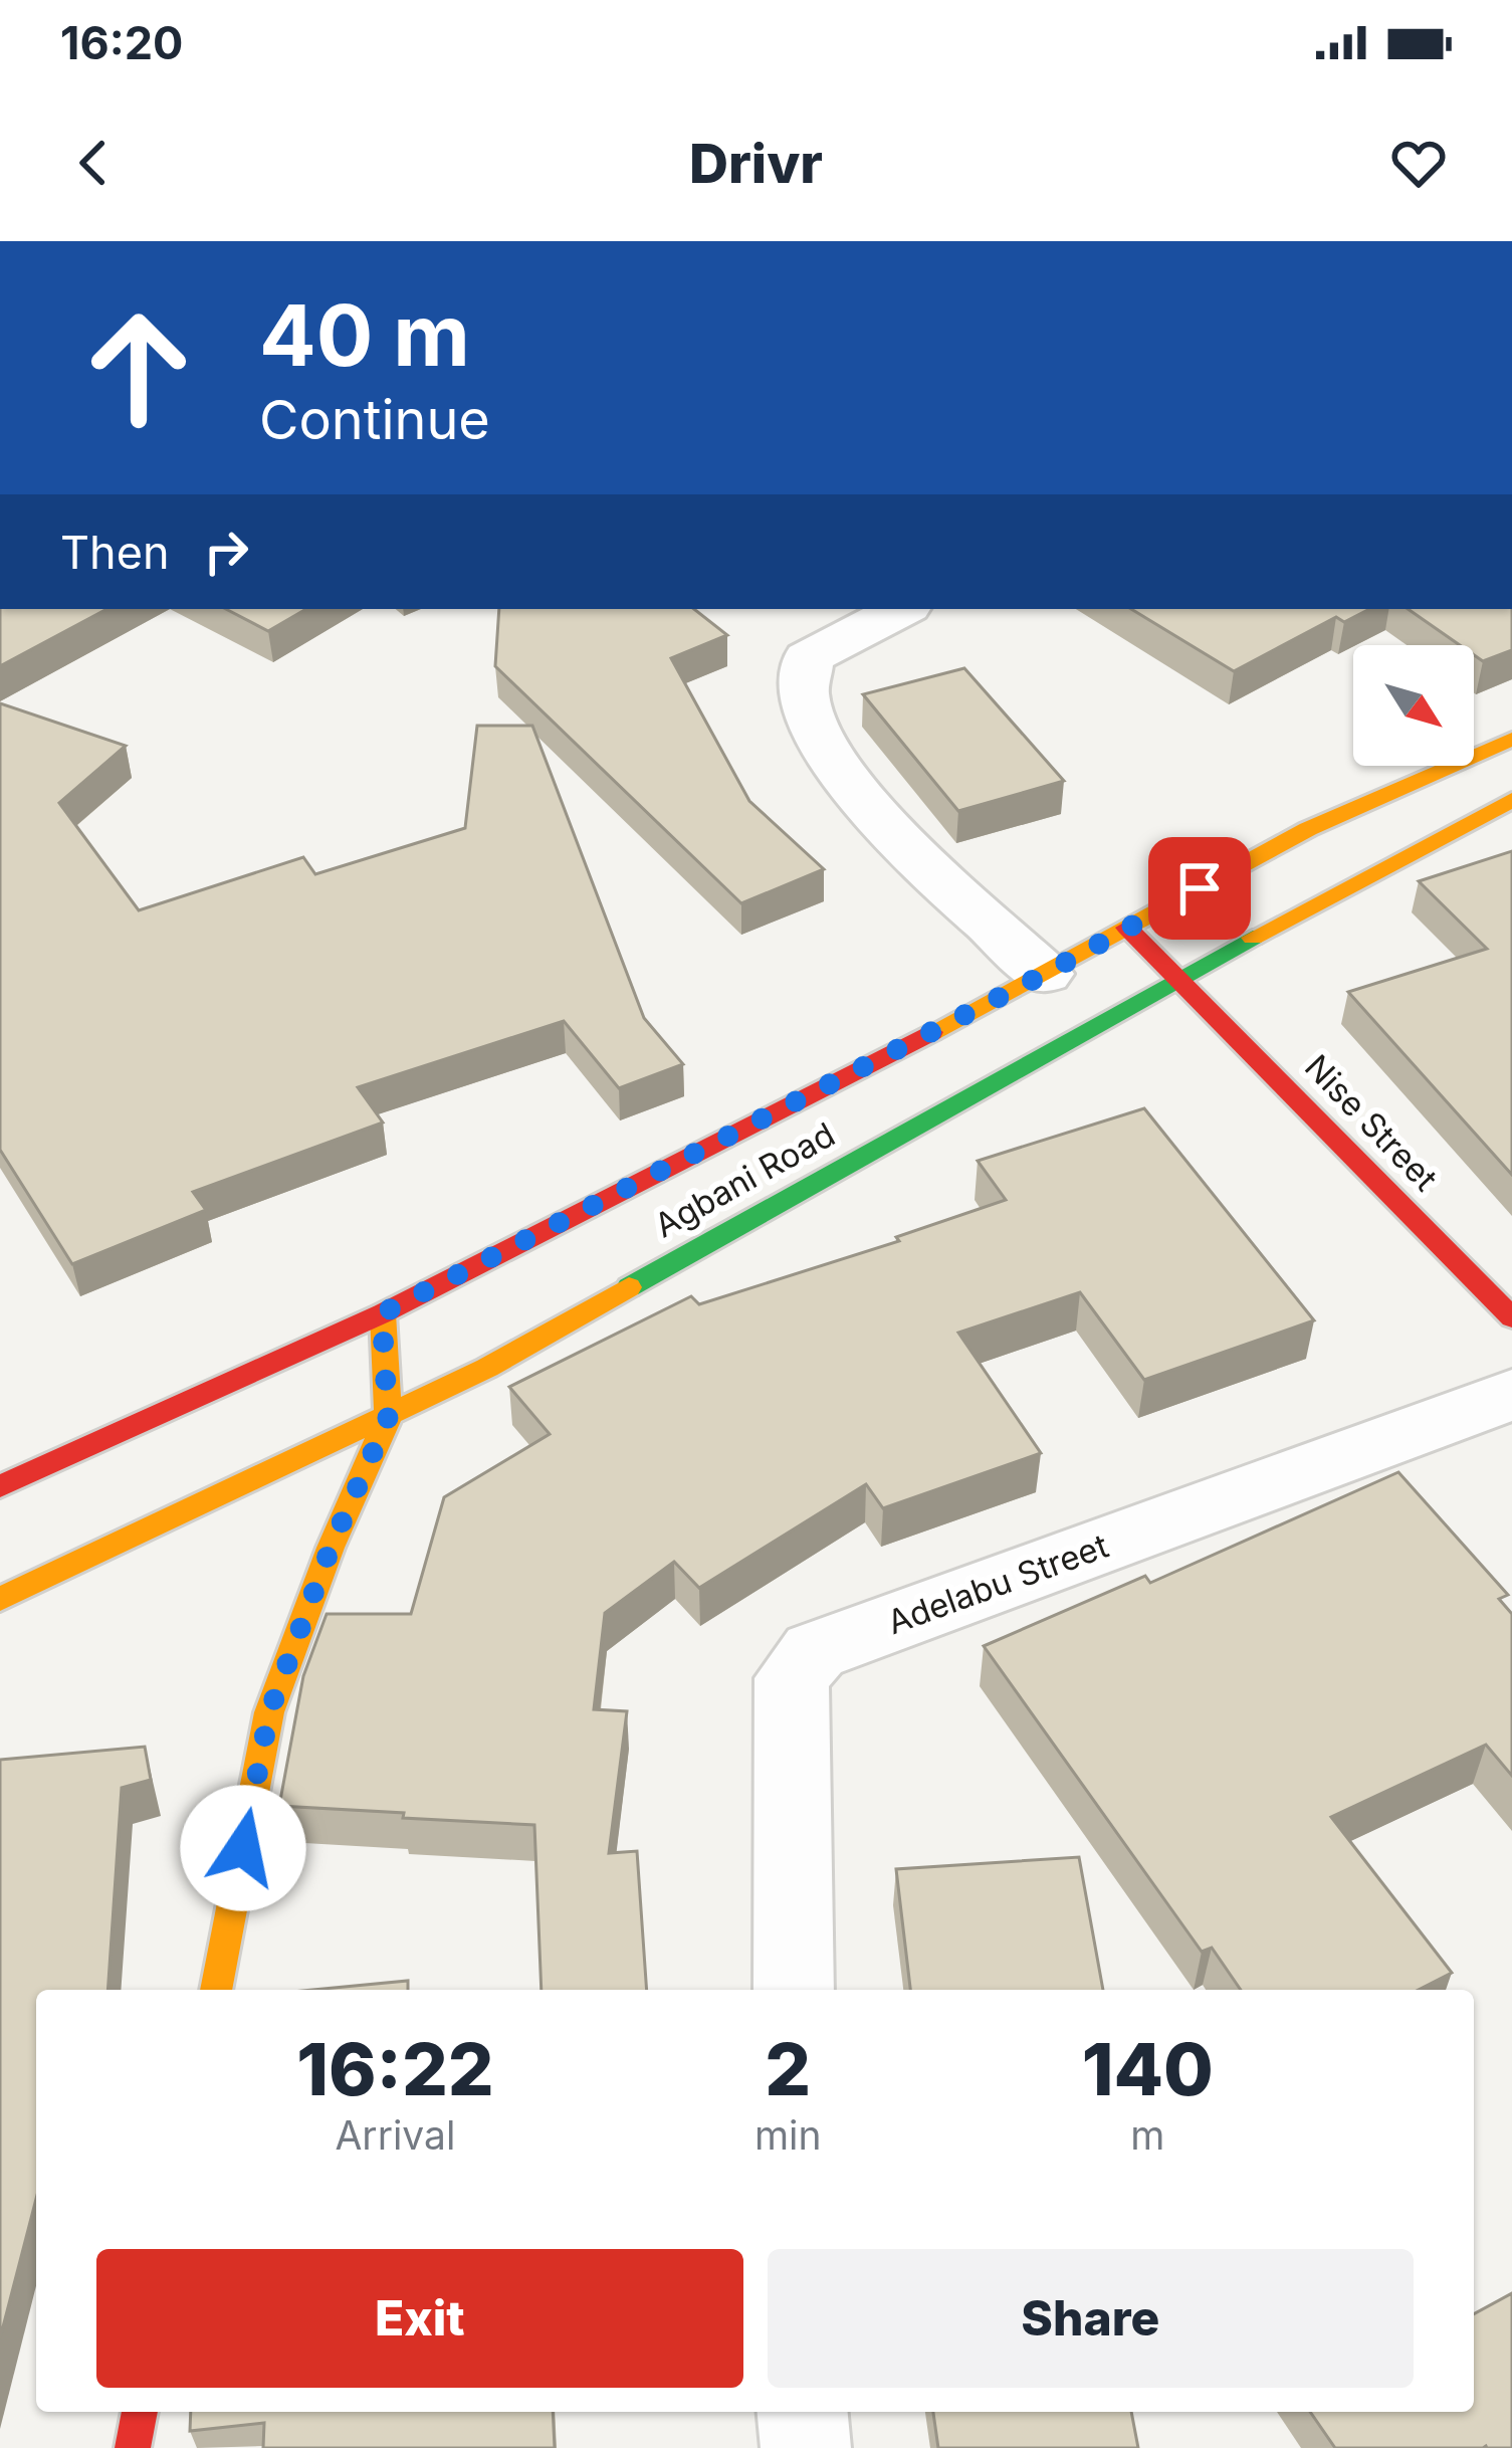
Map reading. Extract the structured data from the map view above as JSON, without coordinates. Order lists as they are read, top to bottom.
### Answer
{
  "streets": {
    "main road": ["Nise Street", "Agbani Road"],
    "street": ["Adelabu Street"]
  },
  "crossings": [
    ["Nise Street", "Agbani Road"]
  ],
  "north": "bottom right",
  "page": {
    "status": "16:20",
    "header": "Drivr",
    "turn": ["40 m", "Continue"],
    "then": "Then",
    "eta": [
      "16:22",
      "Arrival",
      "2",
      "min",
      "140",
      "m"
    ],
    "buttons": ["Exit", "Share"]
  }
}
